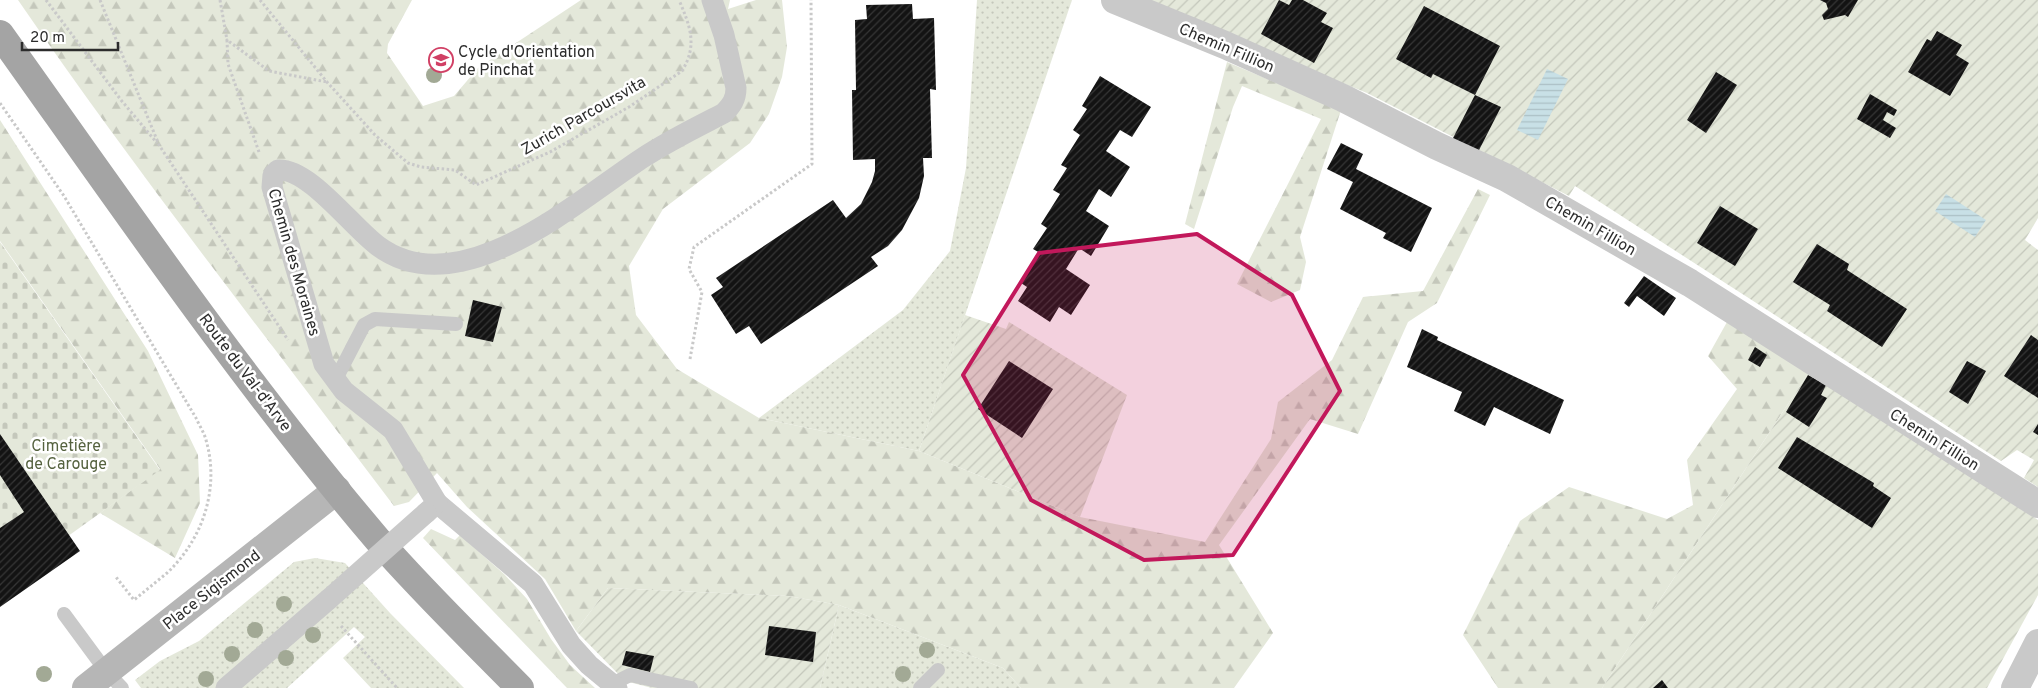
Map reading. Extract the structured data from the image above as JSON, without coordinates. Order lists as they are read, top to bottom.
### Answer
{
  "streets": {
    "main road": ["Route du Val-d'Arve", "Place Sigismond"],
    "street": ["Chemin Fillion", "Chemin des Moraines"],
    "path": ["Zurich Parcoursvita"]
  },
  "crossings": [
    ["Route du Val-d'Arve", "Place Sigismond"]
  ],
  "parks": ["Cimetière de Carouge"],
  "places": {
    "school or university": ["Cycle d'Orientation de Pinchat"]
  },
  "scale_bar": "20 m"
}
